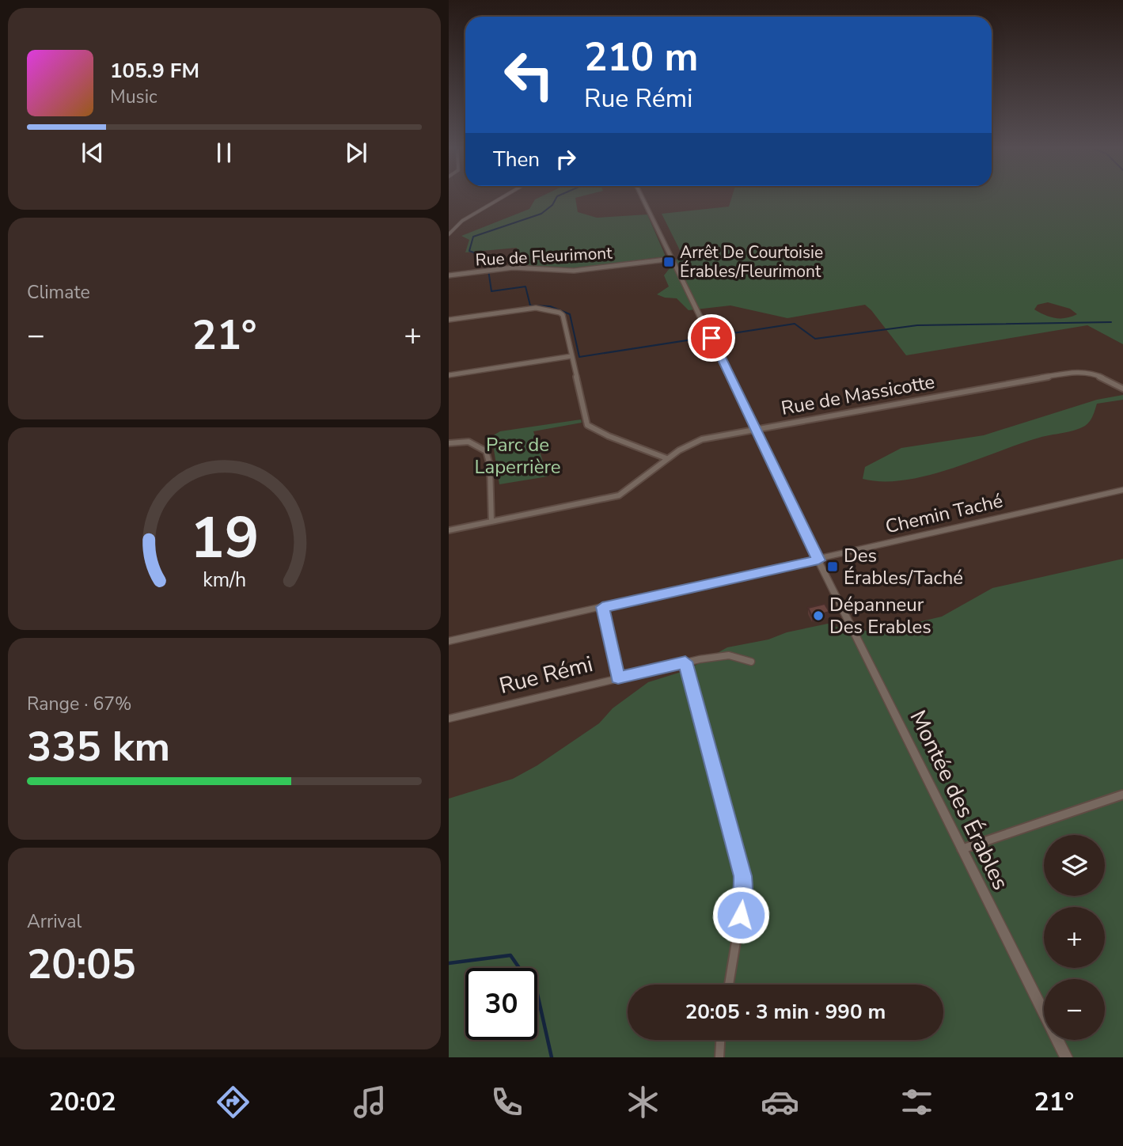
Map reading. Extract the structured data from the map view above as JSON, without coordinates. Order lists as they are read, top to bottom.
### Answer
{
  "streets": {
    "street": [
      "Rue de Fleurimont",
      "Rue de Massicotte",
      "Chemin Taché",
      "Rue Rémi",
      "Montée des Érables"
    ]
  },
  "crossings": [
    ["Rue de Fleurimont", "Montée des Érables"],
    ["Rue de Massicotte", "Montée des Érables"],
    ["Chemin Taché", "Montée des Érables"]
  ],
  "parks": ["Parc de Laperrière"],
  "places": {
    "transit": ["Arrêt De Courtoisie Érables/Fleurimont", "Des Érables/Taché"],
    "other": ["Dépanneur Des Erables"]
  },
  "page": {
    "turn": ["210 m", "Rue Rémi"],
    "song": ["105.9 FM", "Music"],
    "then": "Then",
    "tile": [
      "Climate",
      ["Range · 67%", "335 km"],
      ["Arrival", "20:05"]
    ],
    "heat": ["−", "21°", "+"],
    "map_buttons": ["+", "−"],
    "limit": "30",
    "trip": "20:05 · 3 min · 990 m",
    "tabs": ["20:02", "21°"],
    "gauge": ["19", "km/h"]
  }
}
